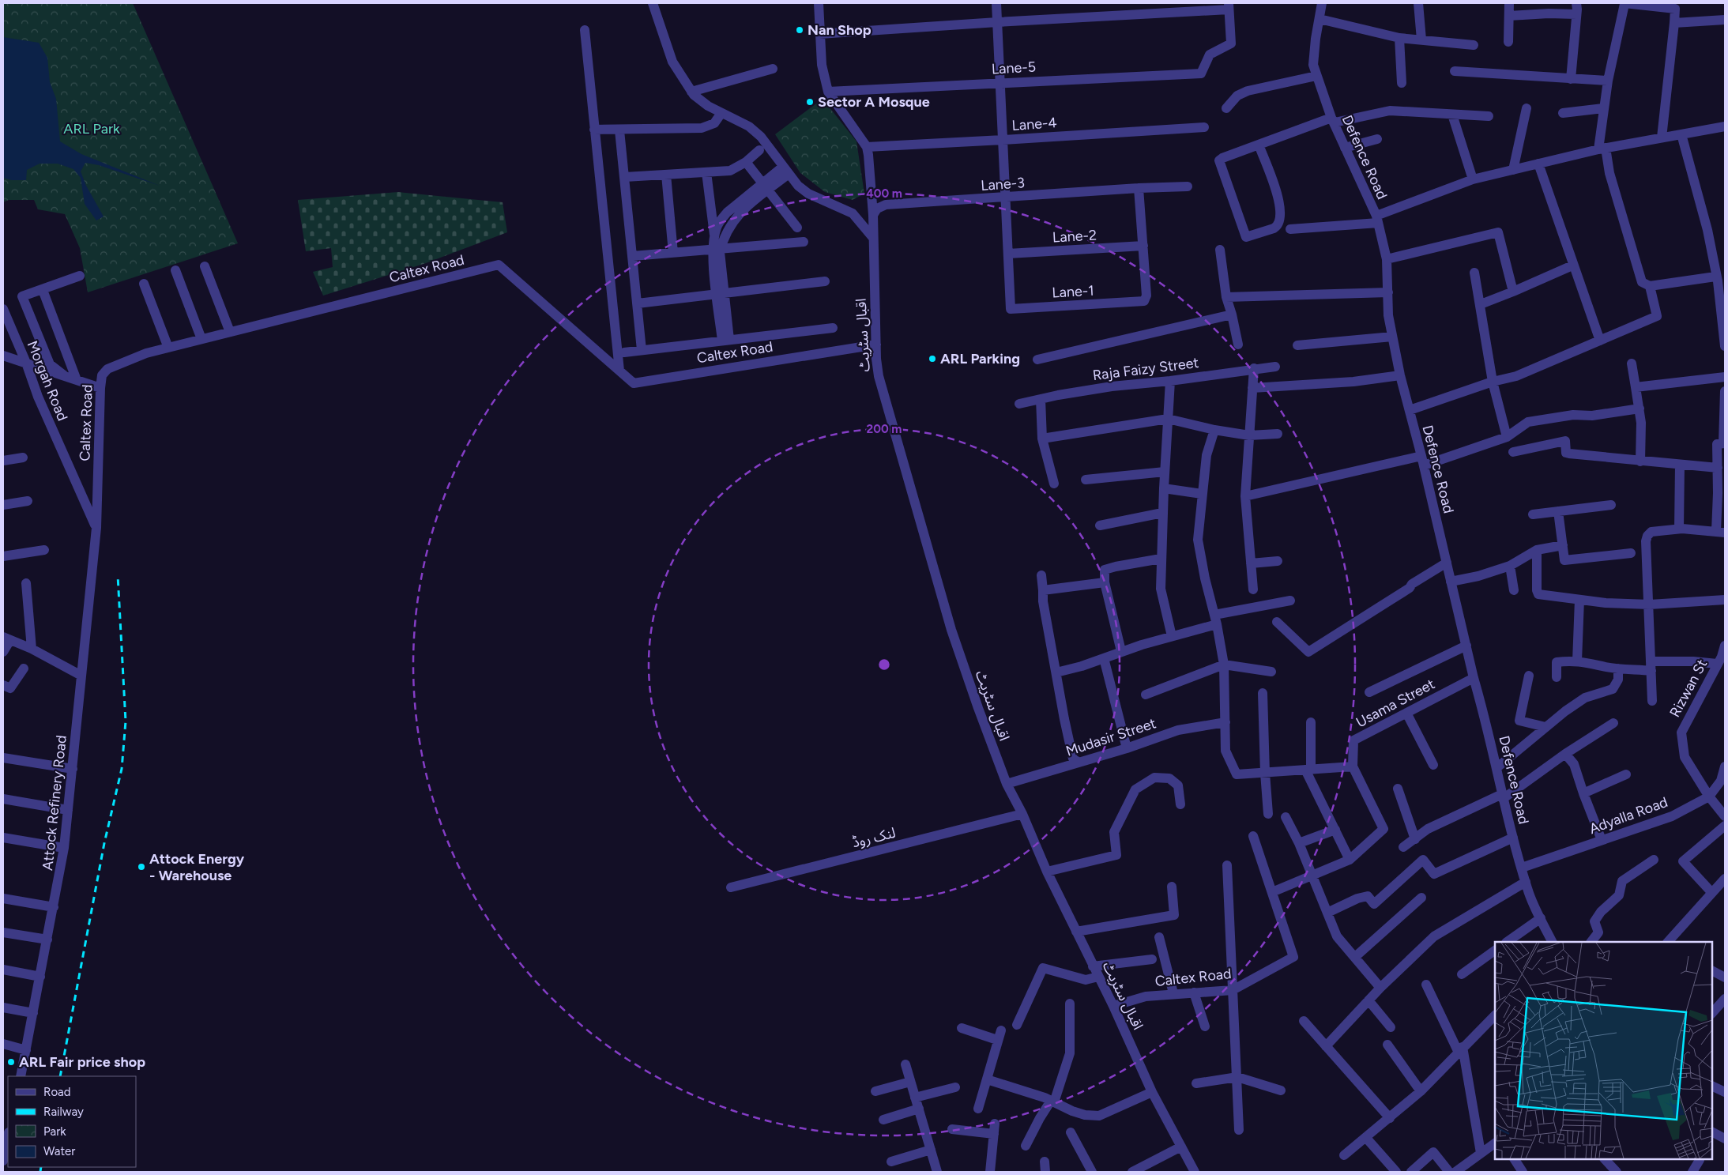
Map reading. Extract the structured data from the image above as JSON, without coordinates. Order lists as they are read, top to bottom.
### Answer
{
  "streets": {
    "street": [
      "Lane-5",
      "Lane-4",
      "Defence Road",
      "Lane-3",
      "Lane-2",
      "Caltex Road",
      "Lane-1",
      "اقبال سٹریٹ",
      "Raja Faizy Street",
      "Morgah Road",
      "Rizwan St",
      "Usama Street",
      "Mudasir Street",
      "Attock Refinery Road",
      "Adyalla Road",
      "لنک روڈ"
    ]
  },
  "crossings": [
    ["Lane-4", "اقبال سٹریٹ"],
    ["Defence Road", "Usama Street"],
    ["Defence Road", "Adyalla Road"],
    ["Lane-3", "اقبال سٹریٹ"],
    ["Lane-2", "Lane-1"],
    ["Caltex Road", "اقبال سٹریٹ"],
    ["Caltex Road", "Morgah Road"],
    ["Caltex Road", "Attock Refinery Road"],
    ["اقبال سٹریٹ", "Mudasir Street"],
    ["اقبال سٹریٹ", "لنک روڈ"],
    ["Morgah Road", "Attock Refinery Road"],
    ["Rizwan St", "Adyalla Road"]
  ],
  "parks": ["ARL Park"],
  "places": [
    "Nan Shop",
    "Sector A Mosque",
    "ARL Parking",
    "Attock Energy - Warehouse",
    "ARL Fair price shop"
  ],
  "legend": [
    "Road",
    "Railway",
    "Park",
    "Water"
  ],
  "rings": ["400 m", "200 m"]
}
